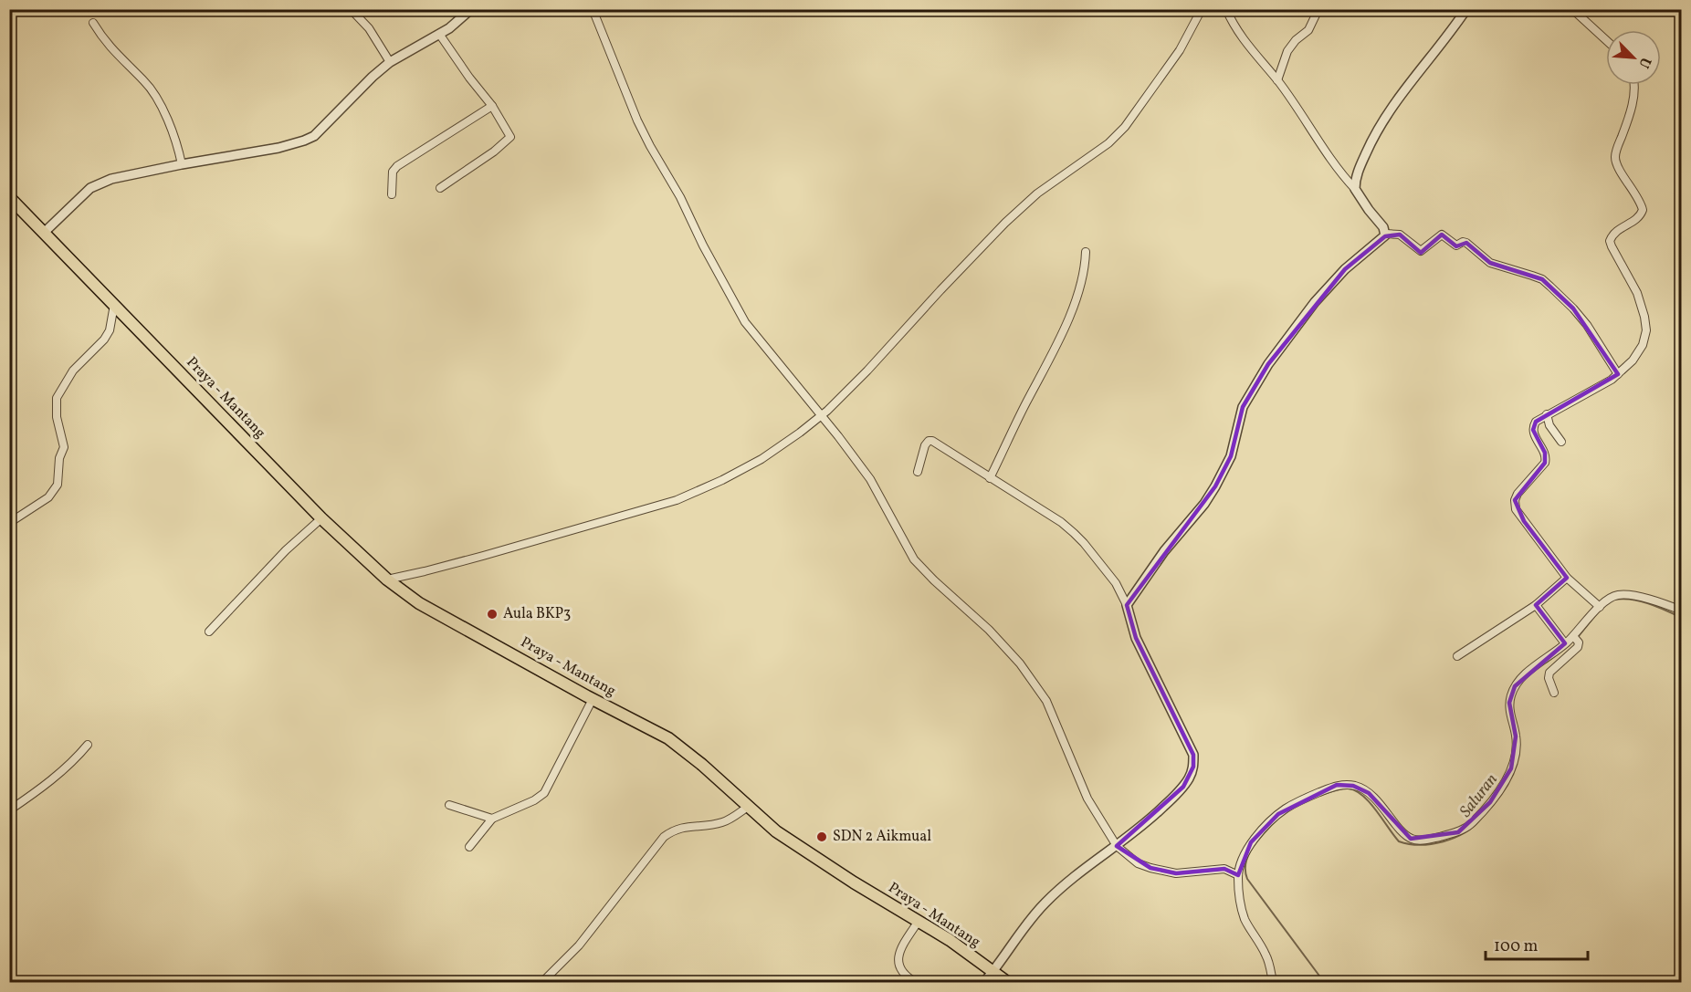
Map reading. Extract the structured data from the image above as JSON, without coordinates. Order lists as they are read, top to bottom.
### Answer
{
  "streets": {
    "main road": ["Praya - Mantang"]
  },
  "water": ["Saluran"],
  "places": ["Aula BKP3", "SDN 2 Aikmual"],
  "scale_bar": "100 m",
  "north": "bottom right"
}
